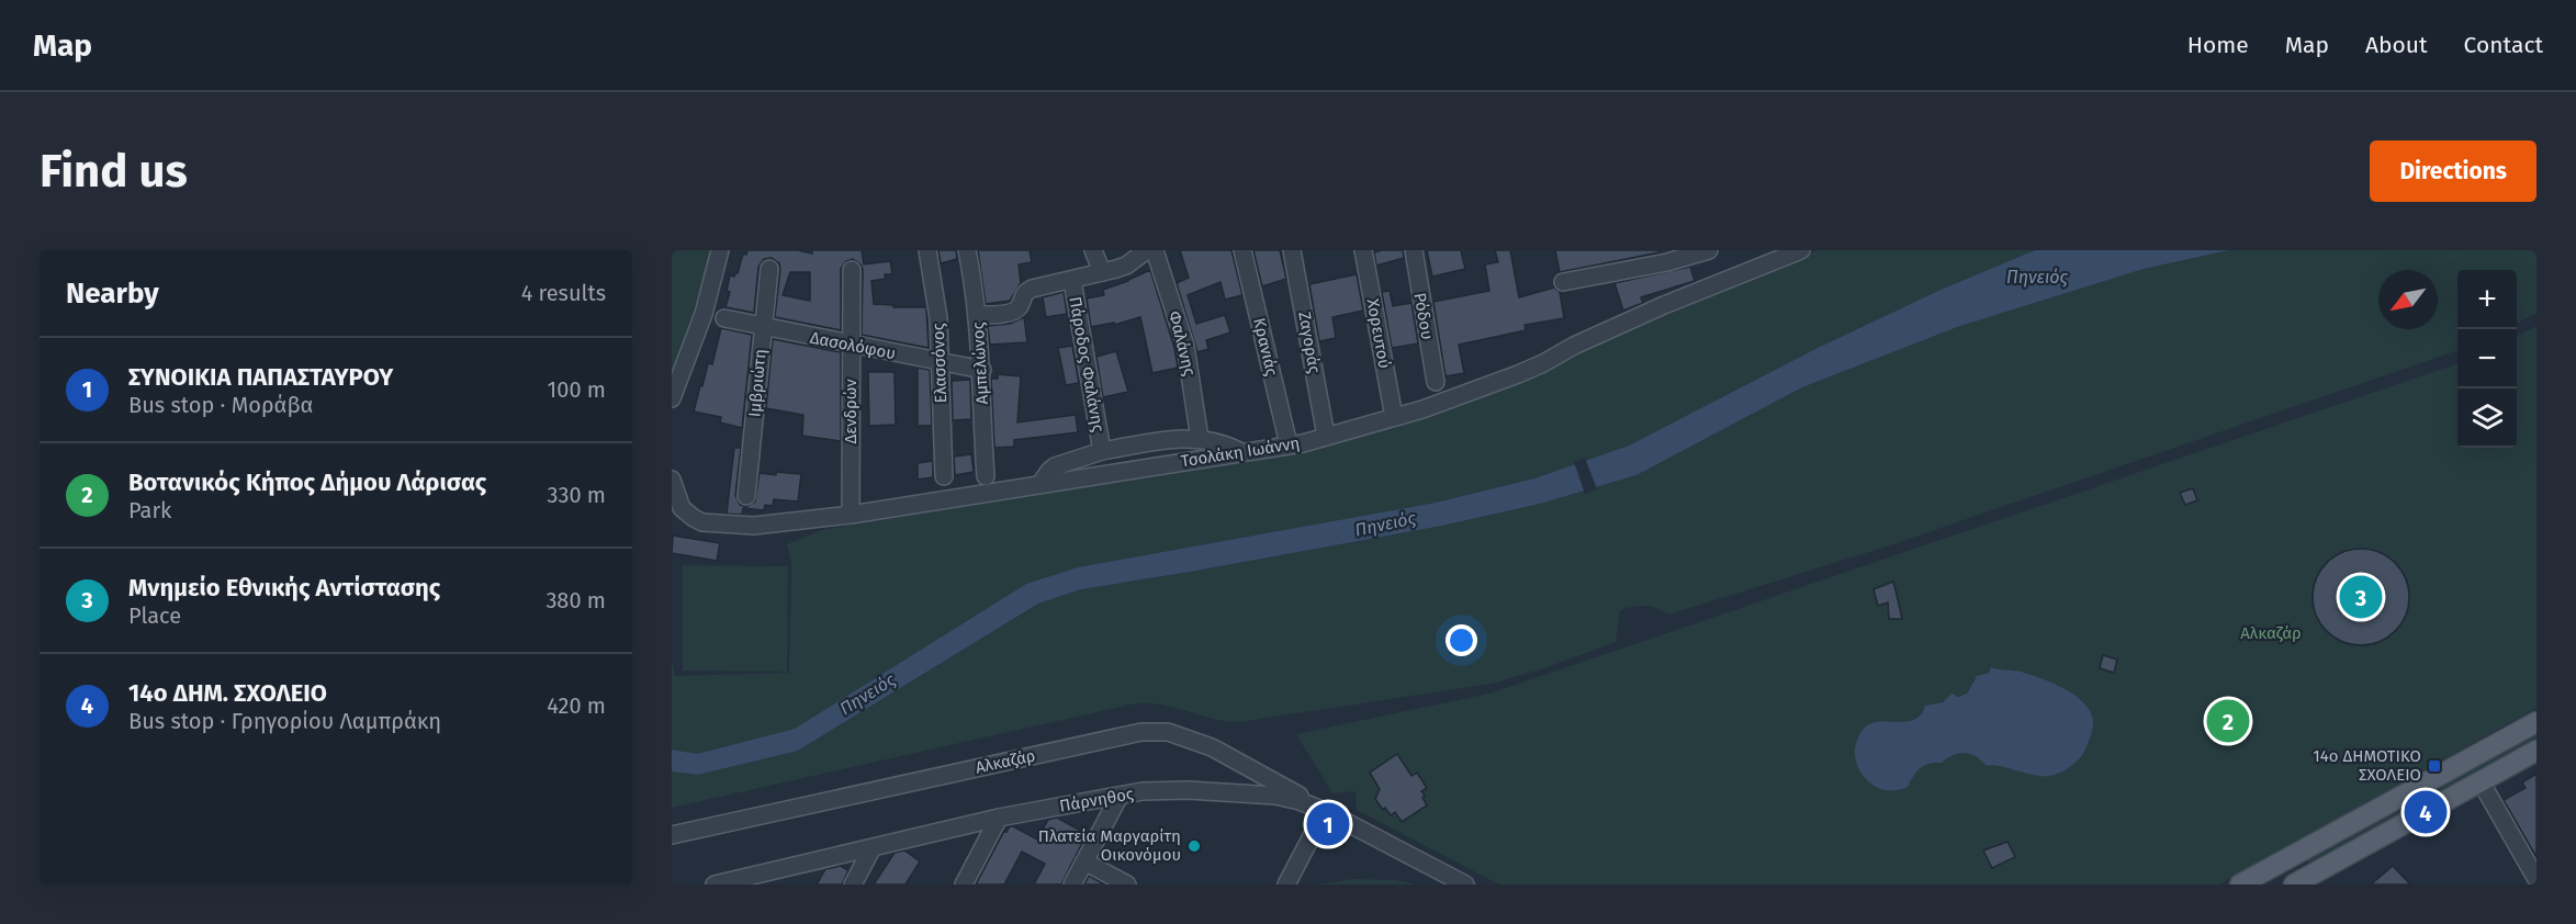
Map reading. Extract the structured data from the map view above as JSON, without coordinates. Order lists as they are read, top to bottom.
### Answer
{
  "streets": {
    "street": [
      "Ρόδου",
      "Χορευτού",
      "Ζαγοράς",
      "Φαλάνης",
      "Δασολόφου",
      "Κρανιάς",
      "Ελασσόνος",
      "Αμπελώνος",
      "Πάροδος Φαλάνης",
      "Ιμβριώτη",
      "Δενδρών",
      "Τσολάκη Ιωάννη",
      "Αλκαζάρ",
      "Πάρνηθος"
    ]
  },
  "crossings": [
    ["Χορευτού", "Τσολάκη Ιωάννη"],
    ["Ζαγοράς", "Τσολάκη Ιωάννη"],
    ["Δασολόφου", "Ελασσόνος"],
    ["Δασολόφου", "Αμπελώνος"],
    ["Δασολόφου", "Ιμβριώτη"],
    ["Δασολόφου", "Δενδρών"],
    ["Κρανιάς", "Τσολάκη Ιωάννη"],
    ["Αμπελώνος", "Πάροδος Φαλάνης"],
    ["Πάροδος Φαλάνης", "Τσολάκη Ιωάννη"],
    ["Δενδρών", "Τσολάκη Ιωάννη"],
    ["Αλκαζάρ", "Πάρνηθος"]
  ],
  "water": ["Πηνειός"],
  "parks": ["Αλκαζάρ"],
  "places": {
    "transit": ["14ο ΔΗΜΟΤΙΚΟ ΣΧΟΛΕΙΟ"],
    "other": ["Πλατεία Μαργαρίτη Οικονόμου"]
  },
  "north": "bottom left",
  "page": {
    "header": "Map",
    "nav": [
      "Home",
      "Map",
      "About",
      "Contact"
    ],
    "buttons": "Directions",
    "title": "Find us",
    "heading": ["Nearby", "4 results"],
    "map_buttons": ["+", "−"],
    "list": [
      {
        "mark": "1",
        "name": "ΣΥΝΟΙΚΙΑ ΠΑΠΑΣΤΑΥΡΟΥ",
        "note": "Bus stop · Μοράβα",
        "value": "100 m"
      },
      {
        "mark": "2",
        "name": "Βοτανικός Κήπος Δήμου Λάρισας",
        "note": "Park",
        "value": "330 m"
      },
      {
        "mark": "3",
        "name": "Μνημείο Εθνικής Αντίστασης",
        "note": "Place",
        "value": "380 m"
      },
      {
        "mark": "4",
        "name": "14ο ΔΗΜ. ΣΧΟΛΕΙΟ",
        "note": "Bus stop · Γρηγορίου Λαμπράκη",
        "value": "420 m"
      }
    ],
    "pins": [
      "3",
      "2",
      "4",
      "1"
    ]
  }
}
